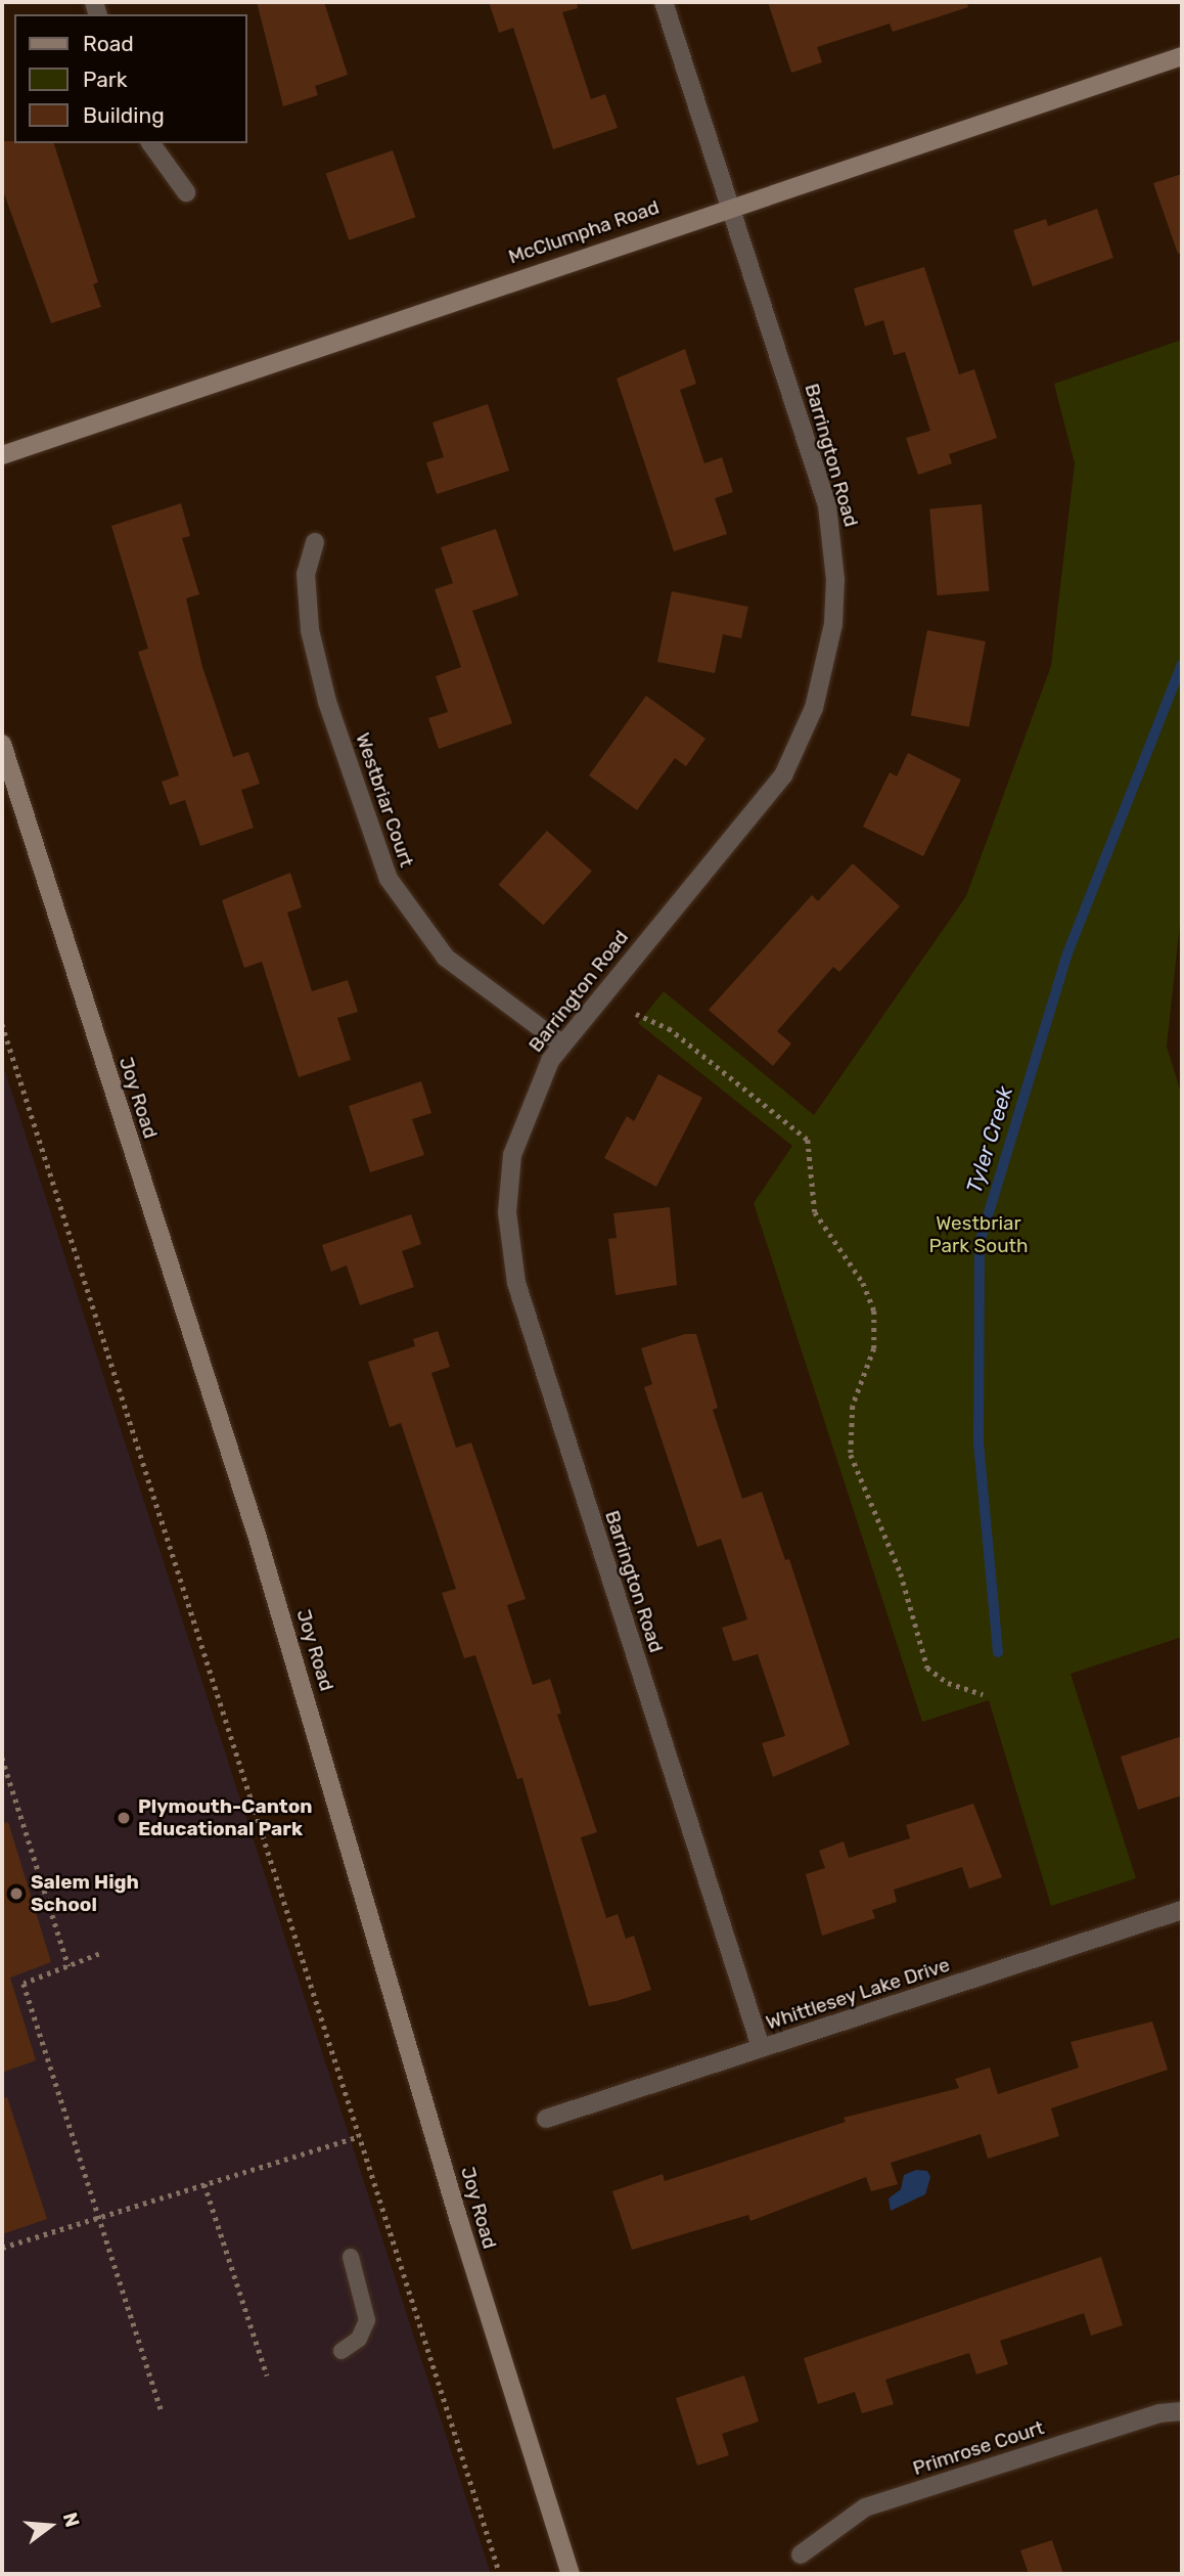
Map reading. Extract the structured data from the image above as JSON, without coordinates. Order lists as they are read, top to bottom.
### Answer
{
  "streets": {
    "street": [
      "McClumpha Road",
      "Barrington Road",
      "Westbriar Court",
      "Joy Road",
      "Whittlesey Lake Drive",
      "Primrose Court"
    ]
  },
  "crossings": [
    ["McClumpha Road", "Barrington Road"],
    ["Barrington Road", "Westbriar Court"],
    ["Barrington Road", "Whittlesey Lake Drive"]
  ],
  "water": ["Tyler Creek"],
  "parks": ["Westbriar Park South"],
  "places": ["Plymouth-Canton Educational Park", "Salem High School"],
  "legend": ["Road", "Park", "Building"],
  "north": "right"
}
